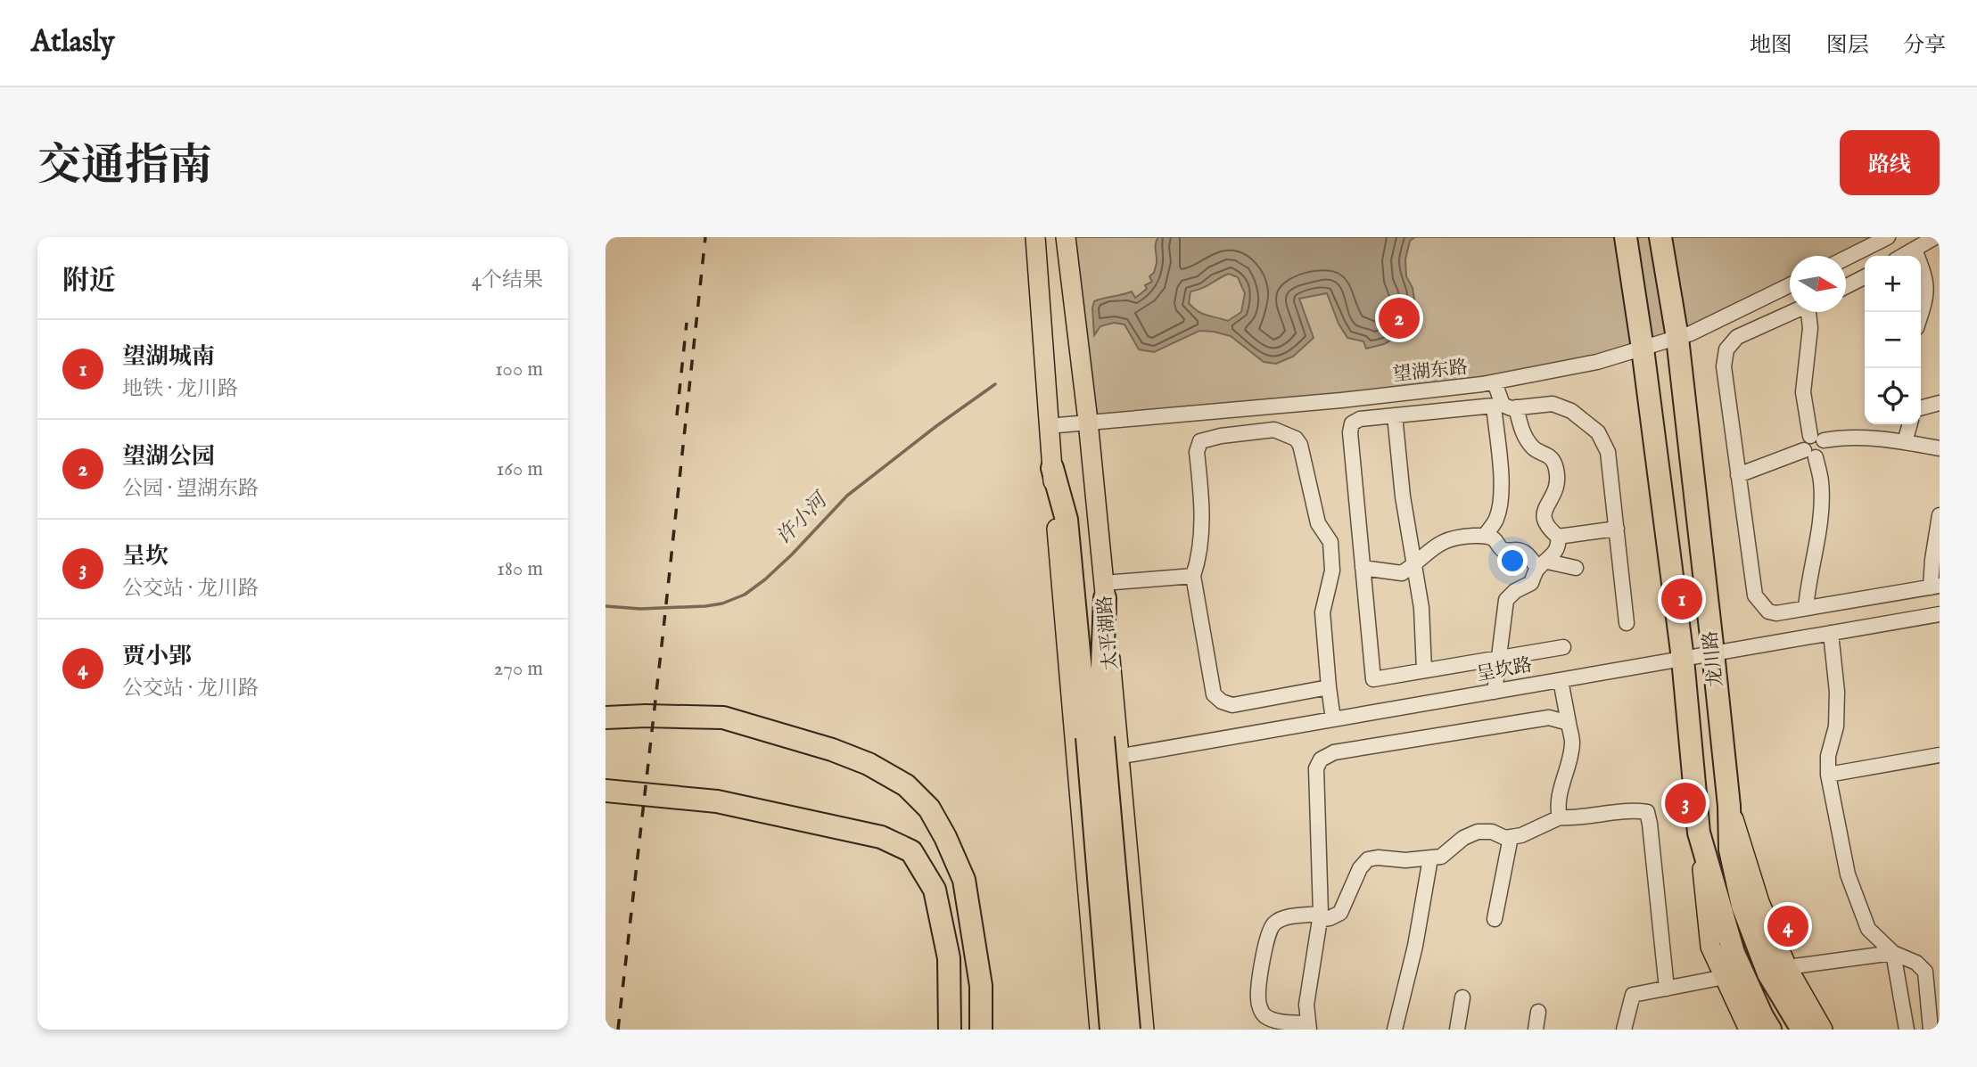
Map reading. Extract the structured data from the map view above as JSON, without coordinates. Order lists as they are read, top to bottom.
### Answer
{
  "streets": {
    "highway": ["龙川路"],
    "main road": ["太平湖路"],
    "street": ["望湖东路", "呈坎路"]
  },
  "crossings": [
    ["望湖东路", "太平湖路"],
    ["望湖东路", "龙川路"],
    ["太平湖路", "呈坎路"],
    ["龙川路", "呈坎路"]
  ],
  "water": ["许小河"],
  "north": "right",
  "page": {
    "header": "Atlasly",
    "nav": ["地图", "图层", "分享"],
    "title": "交通指南",
    "buttons": "路线",
    "heading": ["附近", "4个结果"],
    "map_buttons": ["+", "−"],
    "pins": [
      "2",
      "1",
      "3",
      "4"
    ],
    "list": [
      {
        "mark": "1",
        "name": "望湖城南",
        "note": "地铁 · 龙川路",
        "value": "100 m"
      },
      {
        "mark": "2",
        "name": "望湖公园",
        "note": "公园 · 望湖东路",
        "value": "160 m"
      },
      {
        "mark": "3",
        "name": "呈坎",
        "note": "公交站 · 龙川路",
        "value": "180 m"
      },
      {
        "mark": "4",
        "name": "贾小郢",
        "note": "公交站 · 龙川路",
        "value": "270 m"
      }
    ]
  }
}
